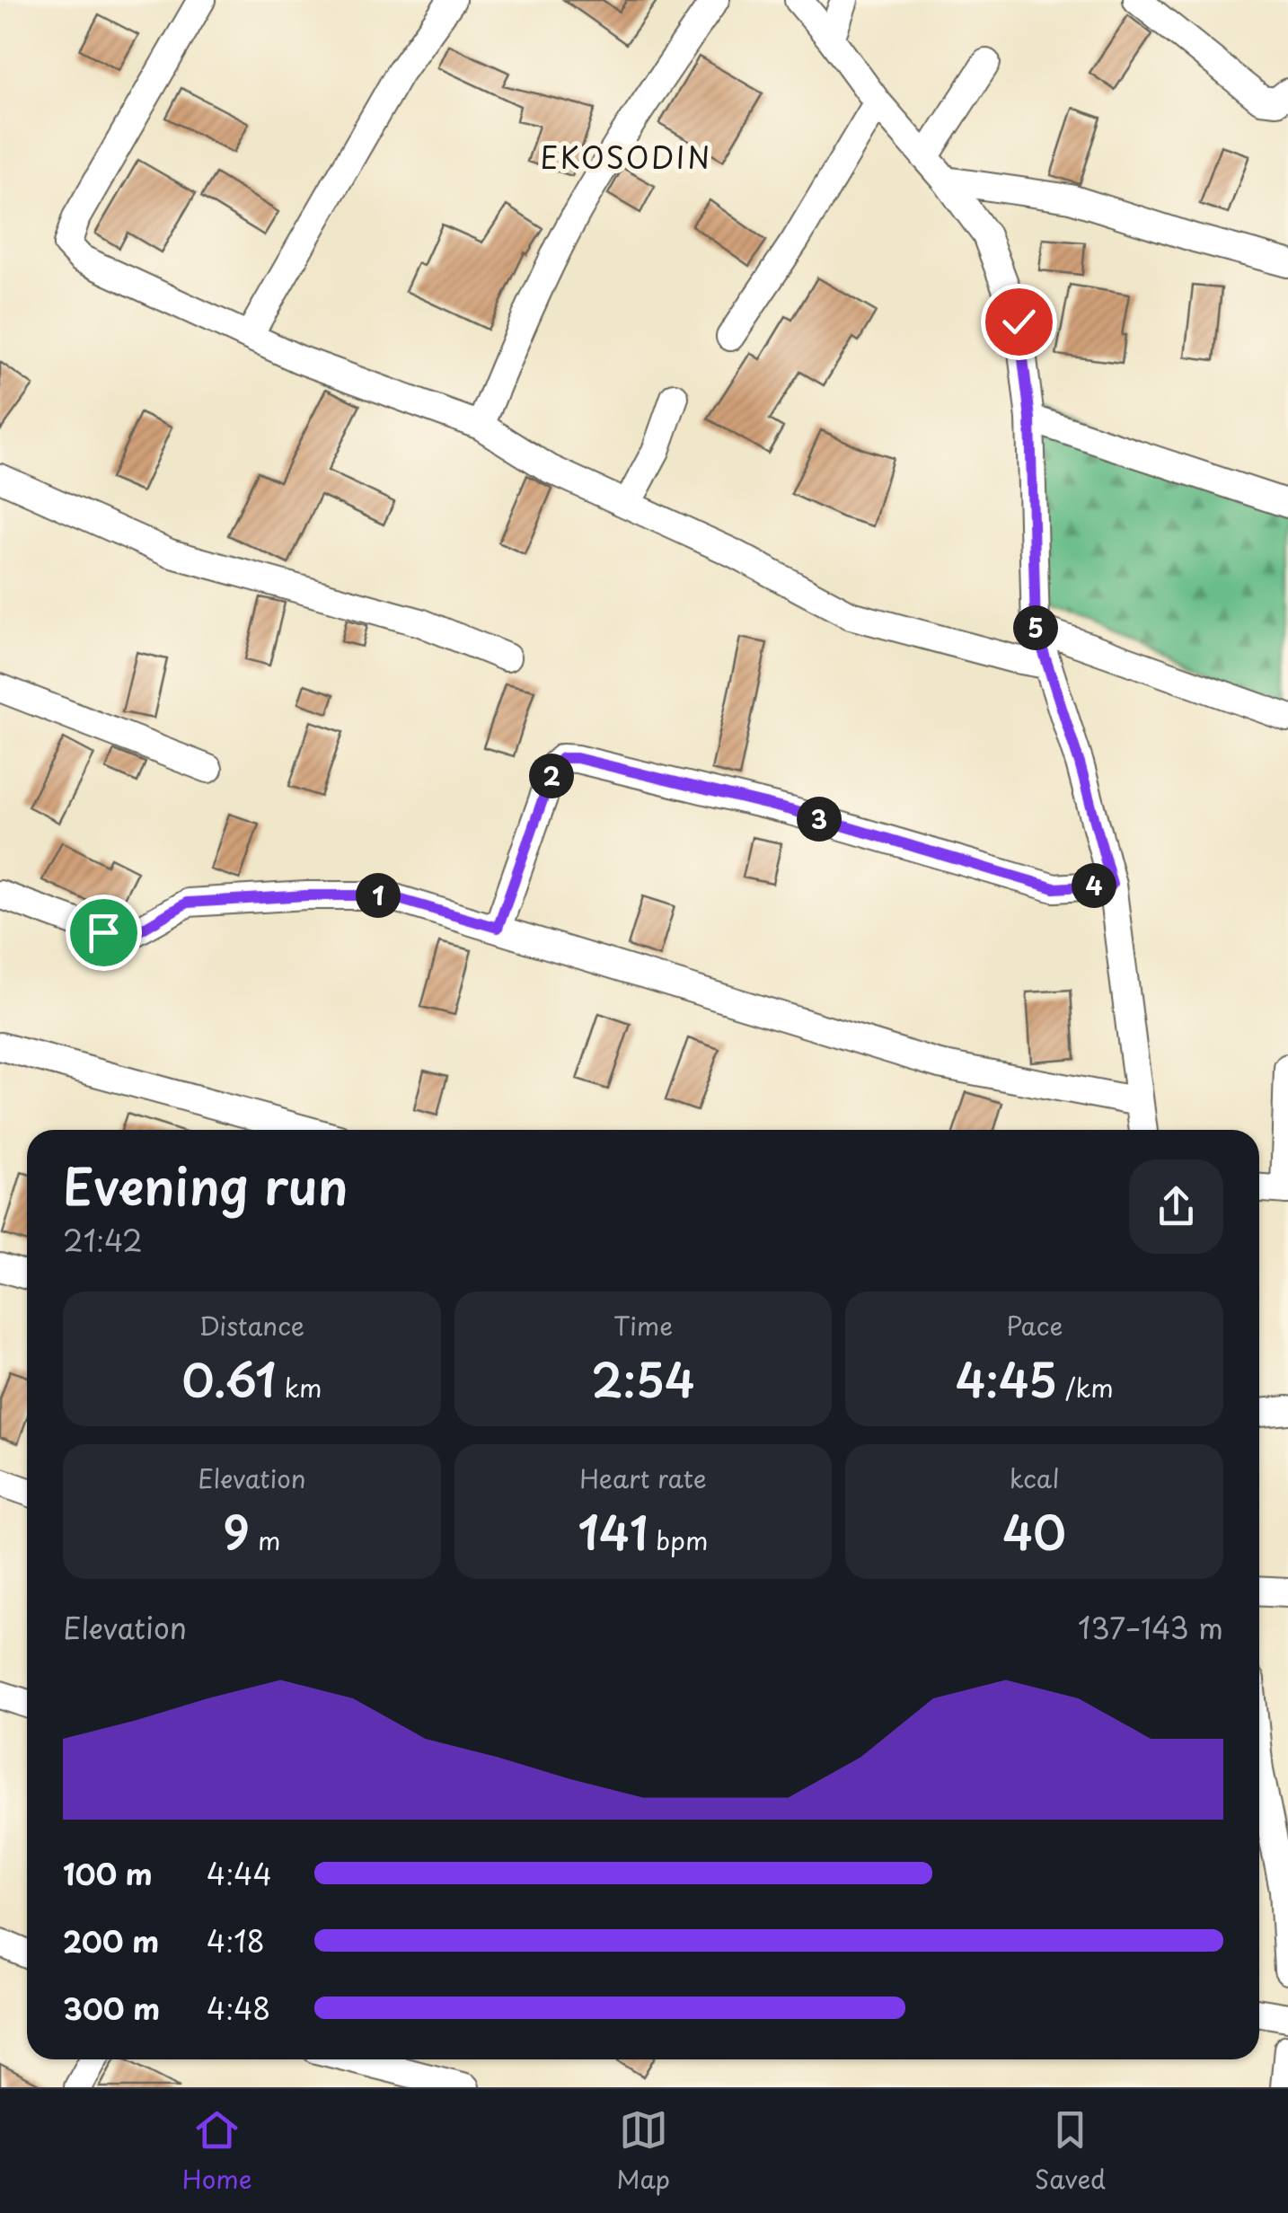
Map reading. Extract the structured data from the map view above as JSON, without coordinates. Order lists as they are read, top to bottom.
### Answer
{
  "districts": ["EKOSODIN"],
  "page": {
    "pins": [
      "5",
      "2",
      "3",
      "4",
      "1"
    ],
    "heading": ["Evening run", "21:42"],
    "stats": [
      ["Distance", "0.61 km"],
      ["Time", "2:54"],
      ["Pace", "4:45 /km"],
      ["Elevation", "9 m"],
      ["Heart rate", "141 bpm"],
      ["kcal", "40"]
    ],
    "chart": ["Elevation", "137–143 m"],
    "list": [
      {
        "name": "100 m",
        "note": "4:44"
      },
      {
        "name": "200 m",
        "note": "4:18"
      },
      {
        "name": "300 m",
        "note": "4:48"
      }
    ],
    "tabs": ["Home", "Map", "Saved"]
  }
}
